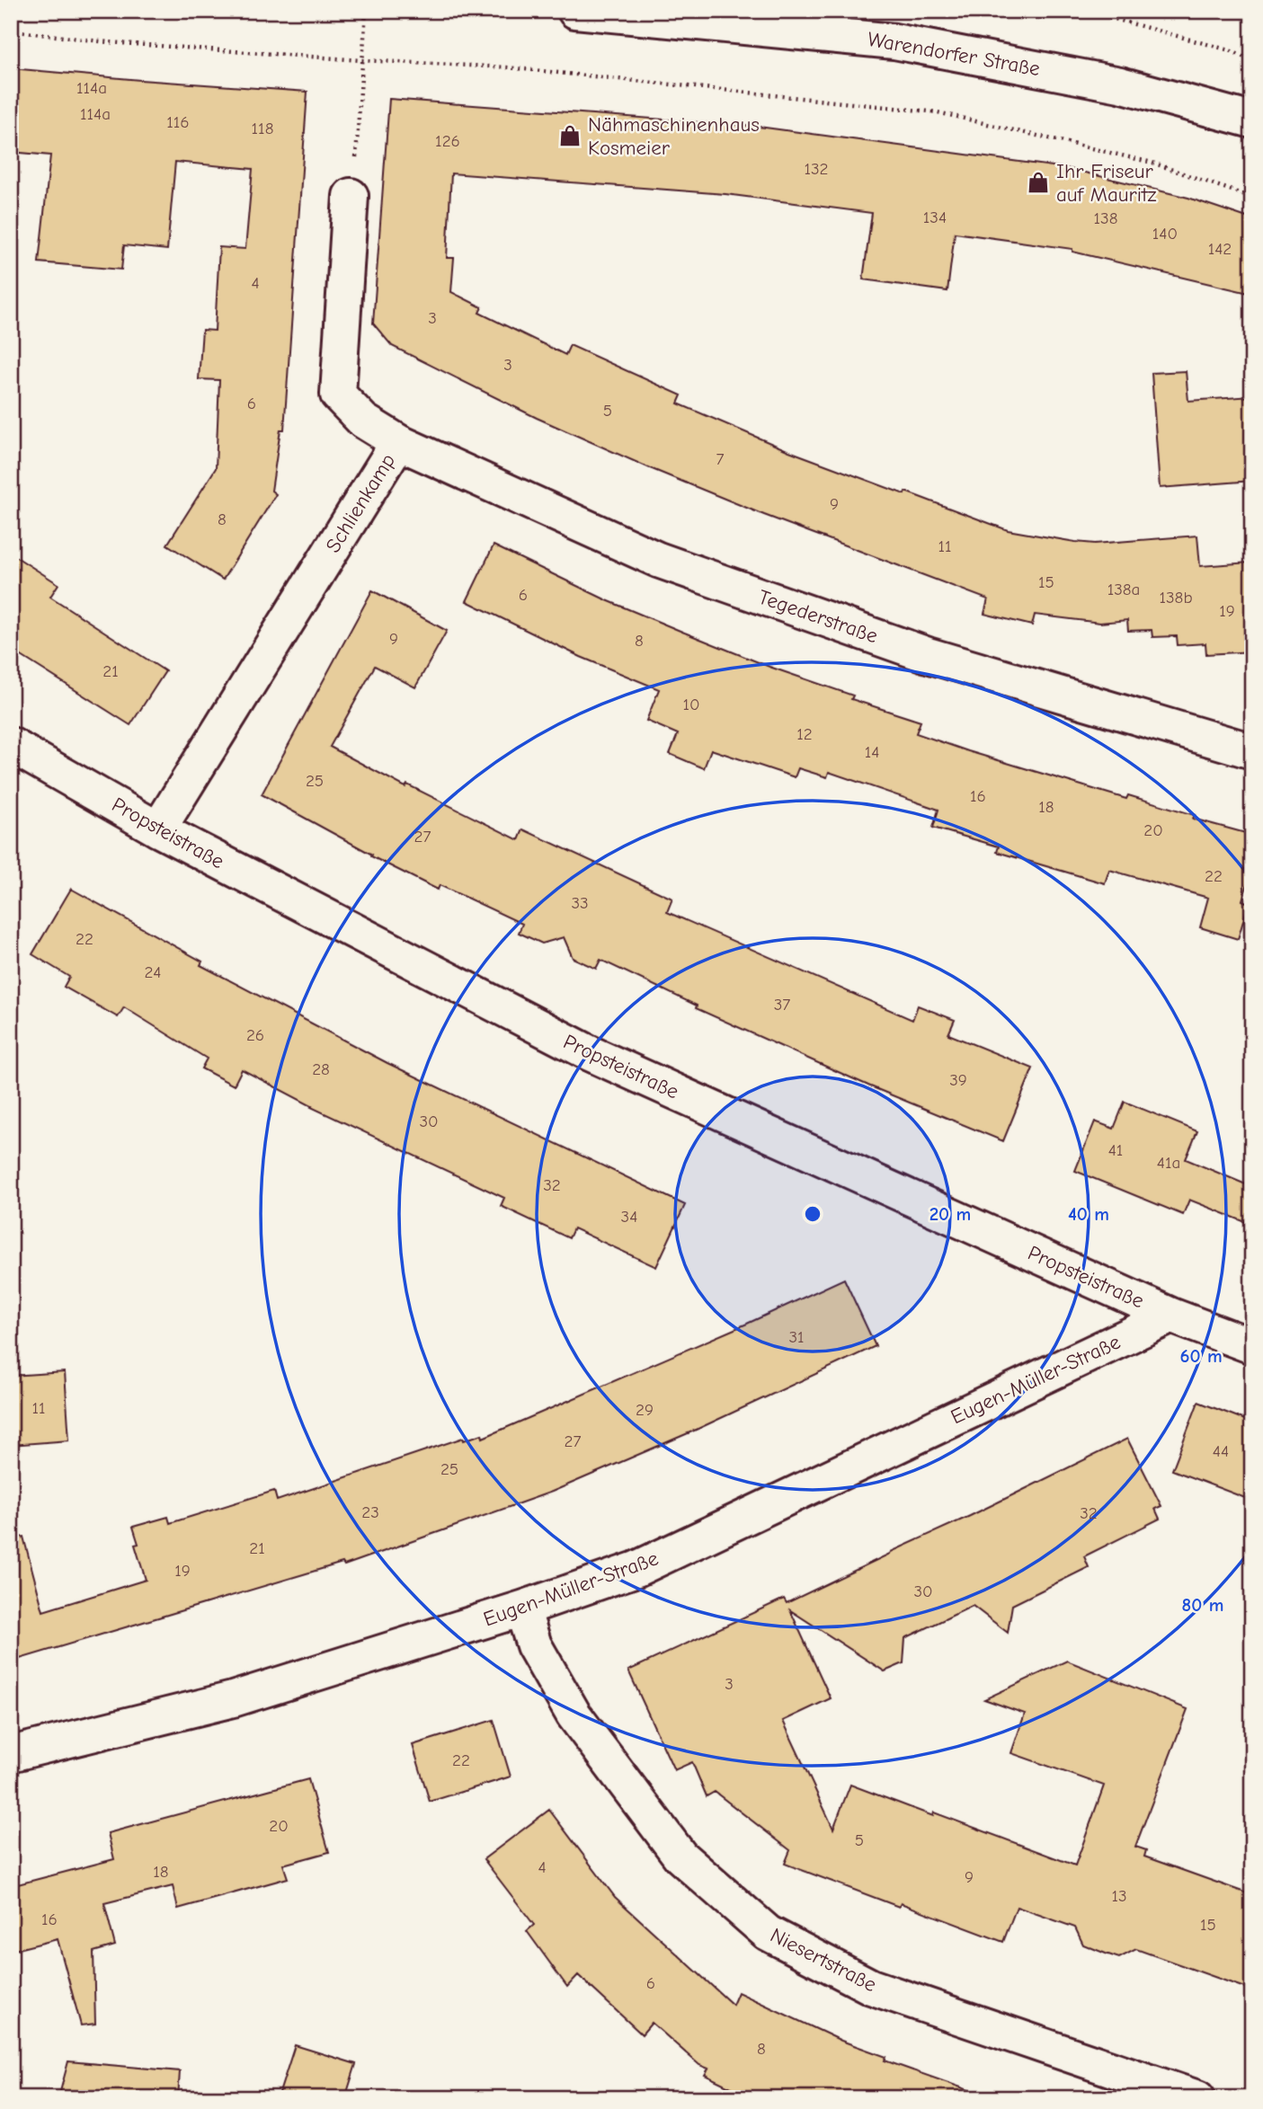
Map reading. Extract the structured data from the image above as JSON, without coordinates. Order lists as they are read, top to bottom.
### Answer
{
  "streets": {
    "street": [
      "Warendorfer Straße",
      "Schlienkamp",
      "Tegederstraße",
      "Propsteistraße",
      "Eugen-Müller-Straße",
      "Niesertstraße"
    ]
  },
  "crossings": [
    ["Schlienkamp", "Tegederstraße"],
    ["Schlienkamp", "Propsteistraße"],
    ["Propsteistraße", "Eugen-Müller-Straße"],
    ["Eugen-Müller-Straße", "Niesertstraße"]
  ],
  "places": {
    "shop": ["Nähmaschinenhaus Kosmeier", "Ihr Friseur auf Mauritz"]
  },
  "house_numbers": [
    "114a",
    "114a",
    "116",
    "118",
    "126",
    "132",
    "134",
    "138",
    "140",
    "142",
    "4",
    "3",
    "3",
    "6",
    "5",
    "7",
    "9",
    "8",
    "11",
    "15",
    "138a",
    "6",
    "138b",
    "19",
    "9",
    "8",
    "21",
    "10",
    "12",
    "14",
    "25",
    "16",
    "18",
    "20",
    "27",
    "22",
    "33",
    "22",
    "24",
    "37",
    "26",
    "28",
    "39",
    "30",
    "41",
    "41a",
    "32",
    "34",
    "31",
    "11",
    "29",
    "27",
    "44",
    "25",
    "23",
    "32",
    "21",
    "19",
    "30",
    "3",
    "22",
    "20",
    "5",
    "4",
    "18",
    "9",
    "13",
    "16",
    "15",
    "6",
    "8"
  ],
  "rings": [
    "20 m",
    "40 m",
    "60 m",
    "80 m"
  ]
}
